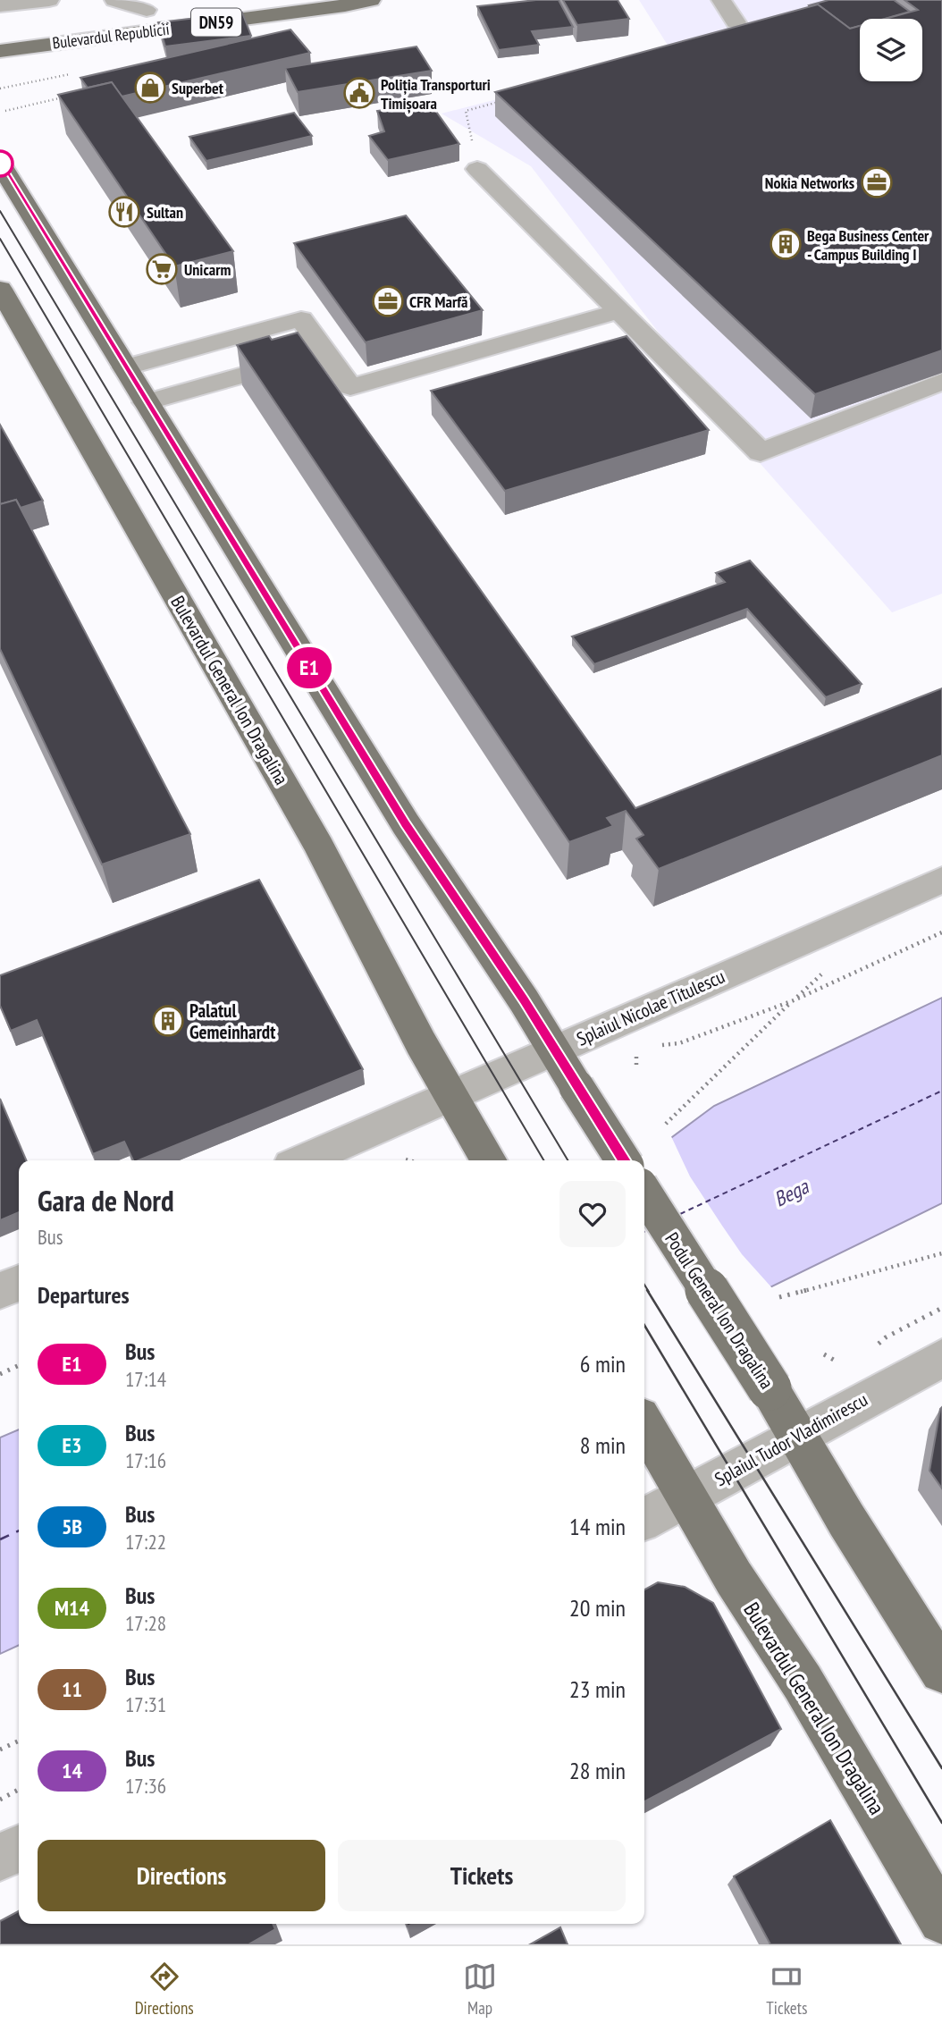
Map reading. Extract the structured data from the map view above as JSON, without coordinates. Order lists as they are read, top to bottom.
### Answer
{
  "streets": {
    "main road": [
      "DN59",
      "Bulevardul Republicii",
      "Bulevardul General Ion Dragalina",
      "Podul General Ion Dragalina"
    ],
    "street": ["Splaiul Nicolae Titulescu", "Splaiul Tudor Vladimirescu"]
  },
  "crossings": [
    ["Bulevardul General Ion Dragalina", "Splaiul Nicolae Titulescu"],
    ["Bulevardul General Ion Dragalina", "Splaiul Tudor Vladimirescu"],
    ["Podul General Ion Dragalina", "Splaiul Tudor Vladimirescu"]
  ],
  "water": ["Bega"],
  "places": {
    "shop": ["Superbet"],
    "public building": ["Poliția Transporturi Timișoara"],
    "office": ["Nokia Networks", "CFR Marfă"],
    "restaurant": ["Sultan"],
    "building": ["Bega Business Center - Campus Building I", "Palatul Gemeinhardt"],
    "supermarket": ["Unicarm"]
  },
  "lines": ["bus line E1"],
  "page": {
    "on_map": "E1",
    "heading": [
      ["Gara de Nord", "Bus"],
      "Departures"
    ],
    "list": [
      {
        "mark": "E1",
        "name": "Bus",
        "note": "17:14",
        "value": "6 min"
      },
      {
        "mark": "E3",
        "name": "Bus",
        "note": "17:16",
        "value": "8 min"
      },
      {
        "mark": "5B",
        "name": "Bus",
        "note": "17:22",
        "value": "14 min"
      },
      {
        "mark": "M14",
        "name": "Bus",
        "note": "17:28",
        "value": "20 min"
      },
      {
        "mark": "11",
        "name": "Bus",
        "note": "17:31",
        "value": "23 min"
      },
      {
        "mark": "14",
        "name": "Bus",
        "note": "17:36",
        "value": "28 min"
      }
    ],
    "buttons": ["Directions", "Tickets"],
    "tabs": ["Directions", "Map", "Tickets"]
  }
}
